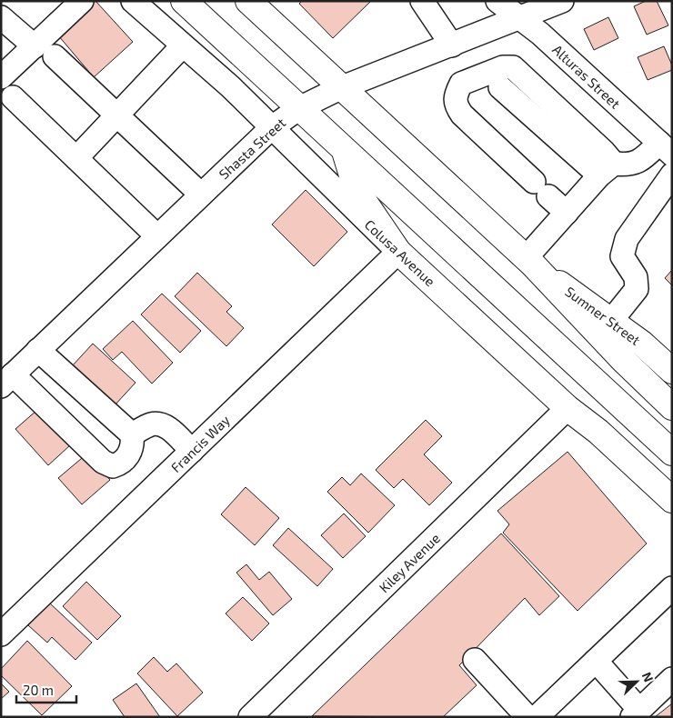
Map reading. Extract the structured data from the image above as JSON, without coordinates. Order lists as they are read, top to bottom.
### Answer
{
  "streets": {
    "main road": ["Colusa Avenue", "Sumner Street"],
    "street": [
      "Alturas Street",
      "Shasta Street",
      "Francis Way",
      "Kiley Avenue"
    ]
  },
  "crossings": [
    ["Alturas Street", "Shasta Street"],
    ["Shasta Street", "Colusa Avenue"],
    ["Colusa Avenue", "Francis Way"],
    ["Colusa Avenue", "Kiley Avenue"]
  ],
  "scale_bar": "20 m",
  "north": "top right"
}
